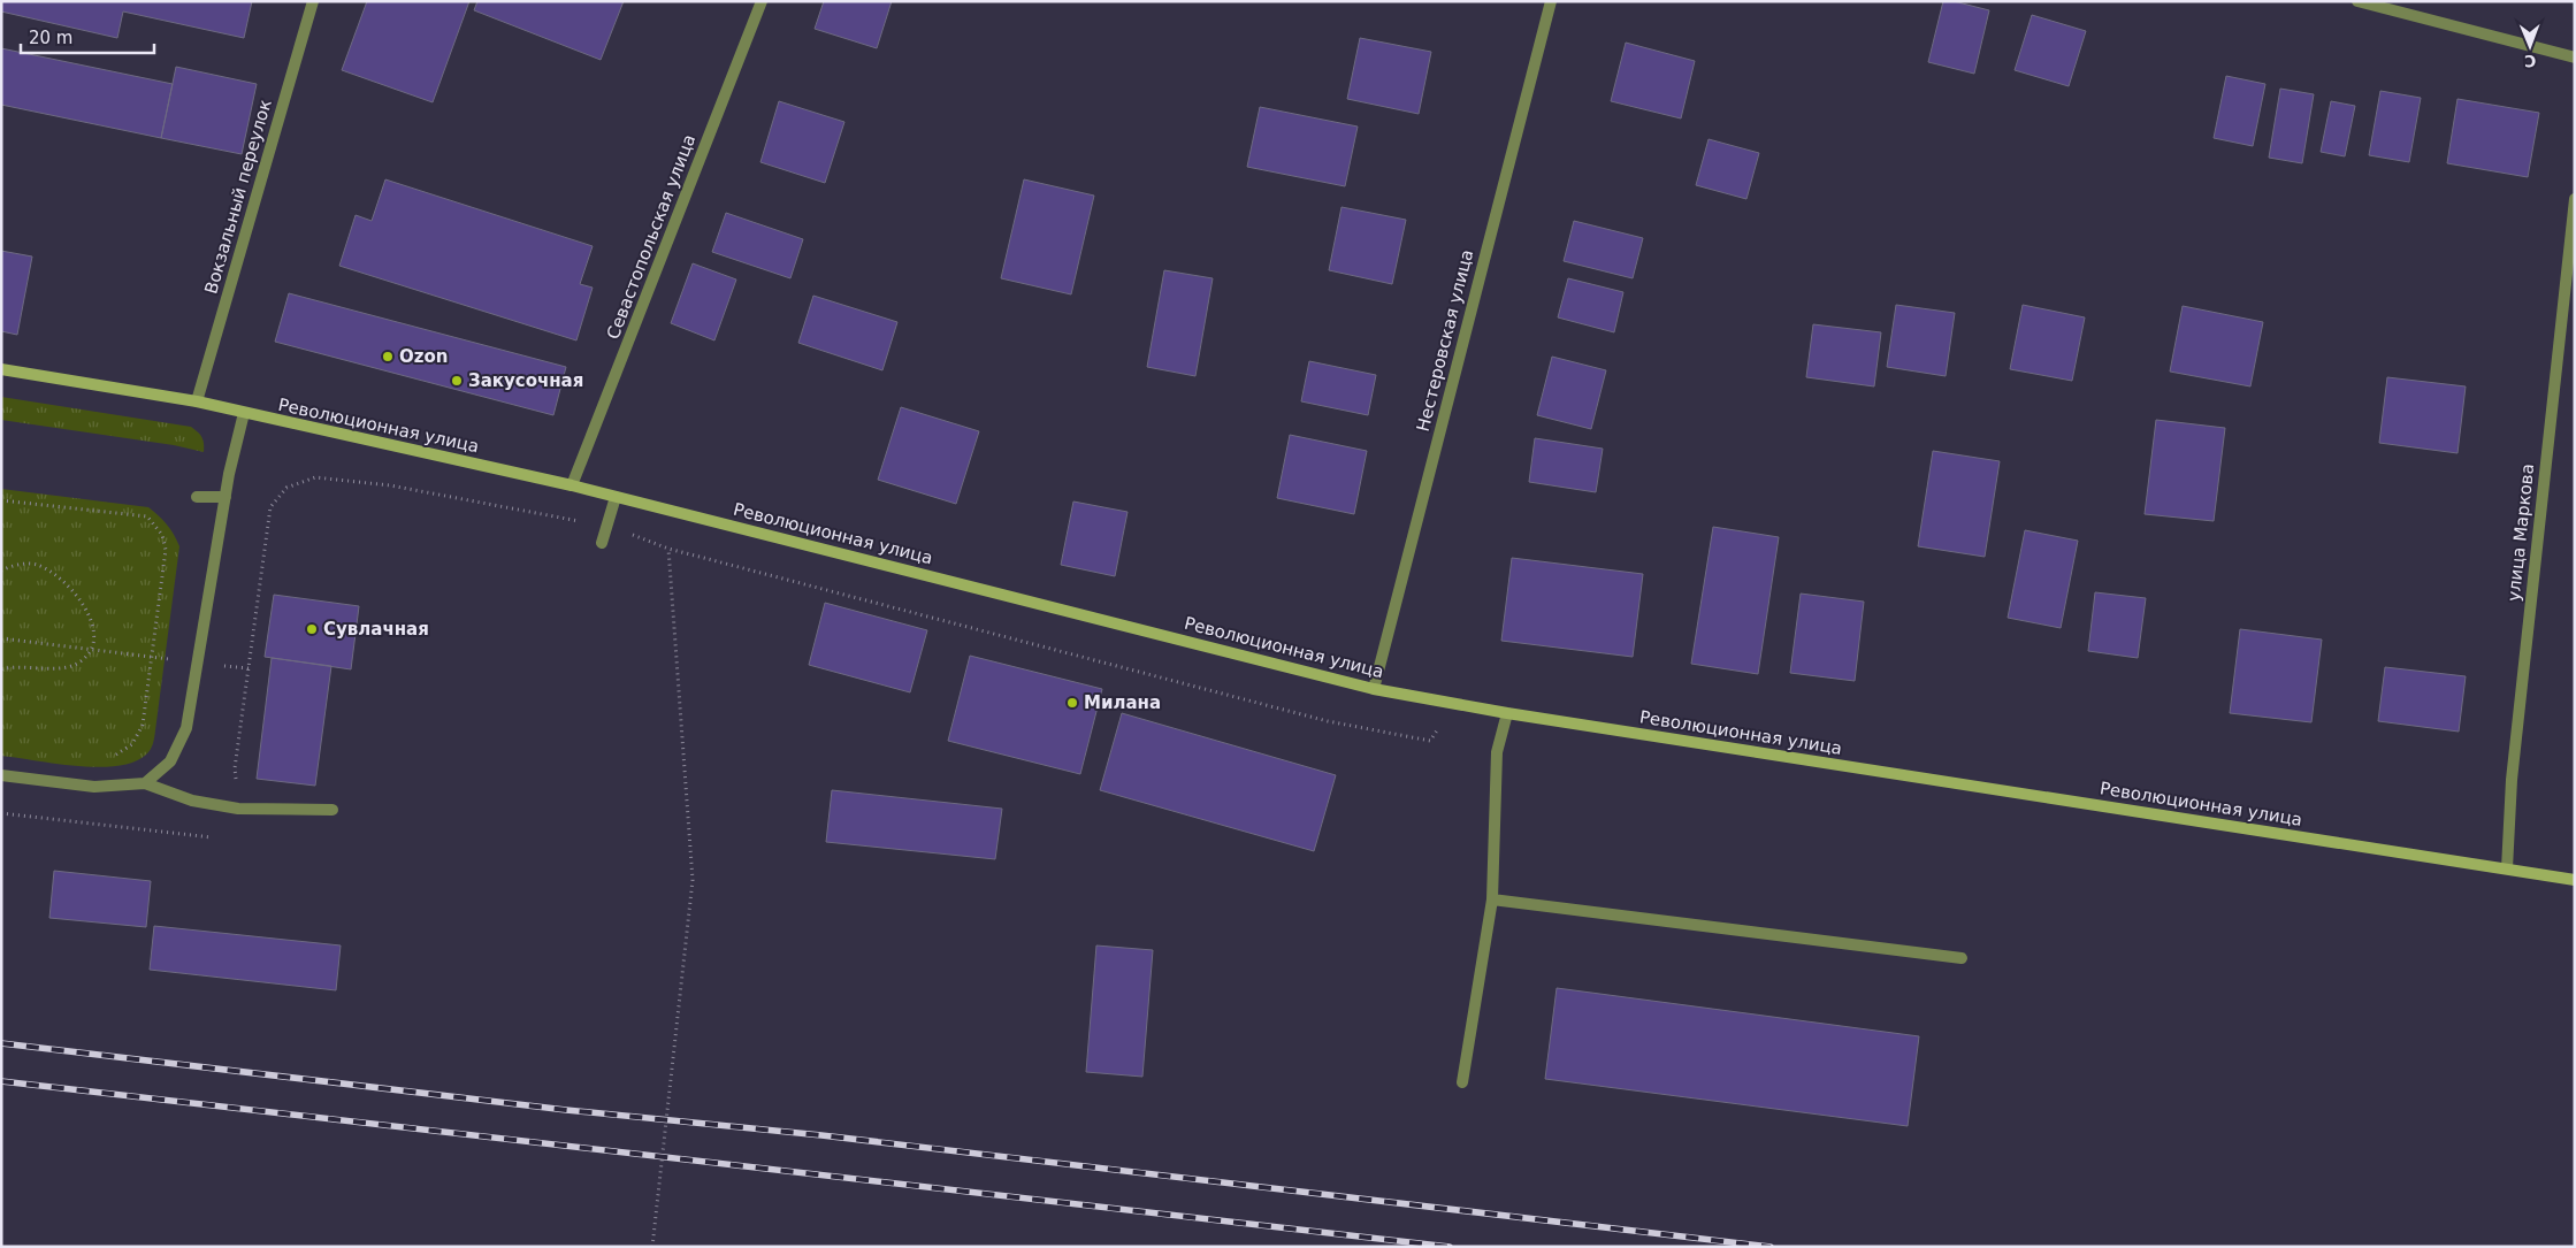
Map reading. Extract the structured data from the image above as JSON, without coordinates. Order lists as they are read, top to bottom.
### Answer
{
  "streets": {
    "main road": ["Революционная улица"],
    "street": [
      "Вокзальный переулок",
      "Севастопольская улица",
      "Нестеровская улица",
      "улица Маркова"
    ]
  },
  "crossings": [
    ["Вокзальный переулок", "Революционная улица"],
    ["Севастопольская улица", "Революционная улица"],
    ["Нестеровская улица", "Революционная улица"],
    ["Революционная улица", "улица Маркова"]
  ],
  "places": [
    "Ozon",
    "Закусочная",
    "Сувлачная",
    "Милана"
  ],
  "scale_bar": "20 m",
  "north": "bottom"
}
